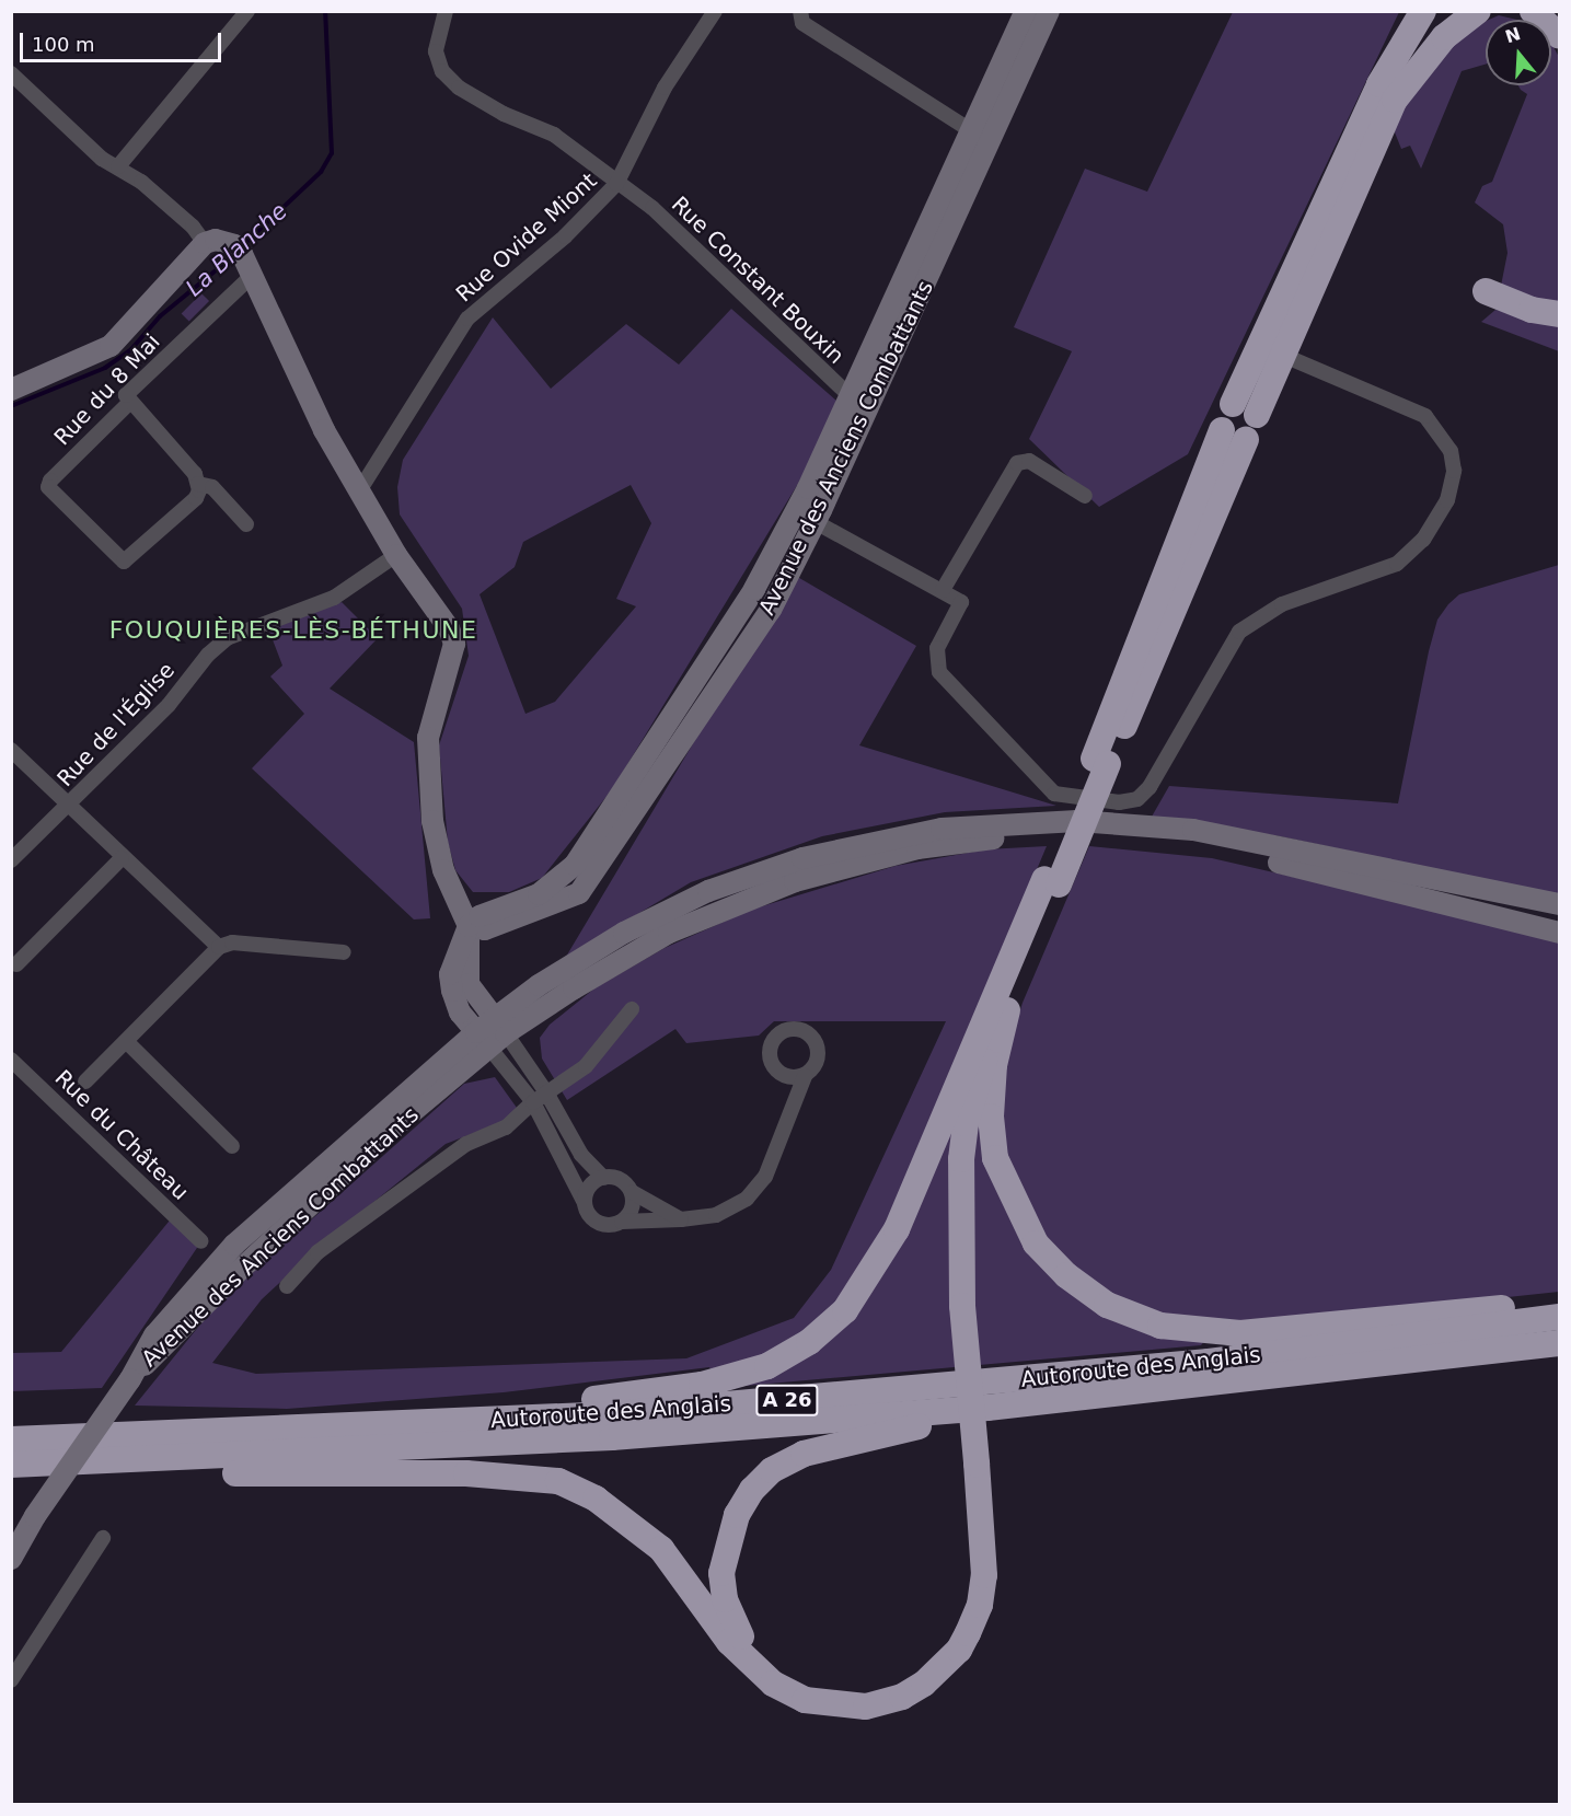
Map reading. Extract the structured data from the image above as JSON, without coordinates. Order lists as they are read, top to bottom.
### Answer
{
  "streets": {
    "highway": ["Autoroute des Anglais", "A 26"],
    "street": [
      "Rue Ovide Miont",
      "Rue Constant Bouxin",
      "Rue du 8 Mai",
      "Avenue des Anciens Combattants",
      "Rue de l'Église",
      "Rue du Château"
    ]
  },
  "crossings": [
    ["Rue Ovide Miont", "Rue Constant Bouxin"],
    ["Rue Constant Bouxin", "Avenue des Anciens Combattants"]
  ],
  "districts": ["FOUQUIÈRES-LÈS-BÉTHUNE"],
  "water": ["La Blanche"],
  "scale_bar": "100 m",
  "north": "top"
}
